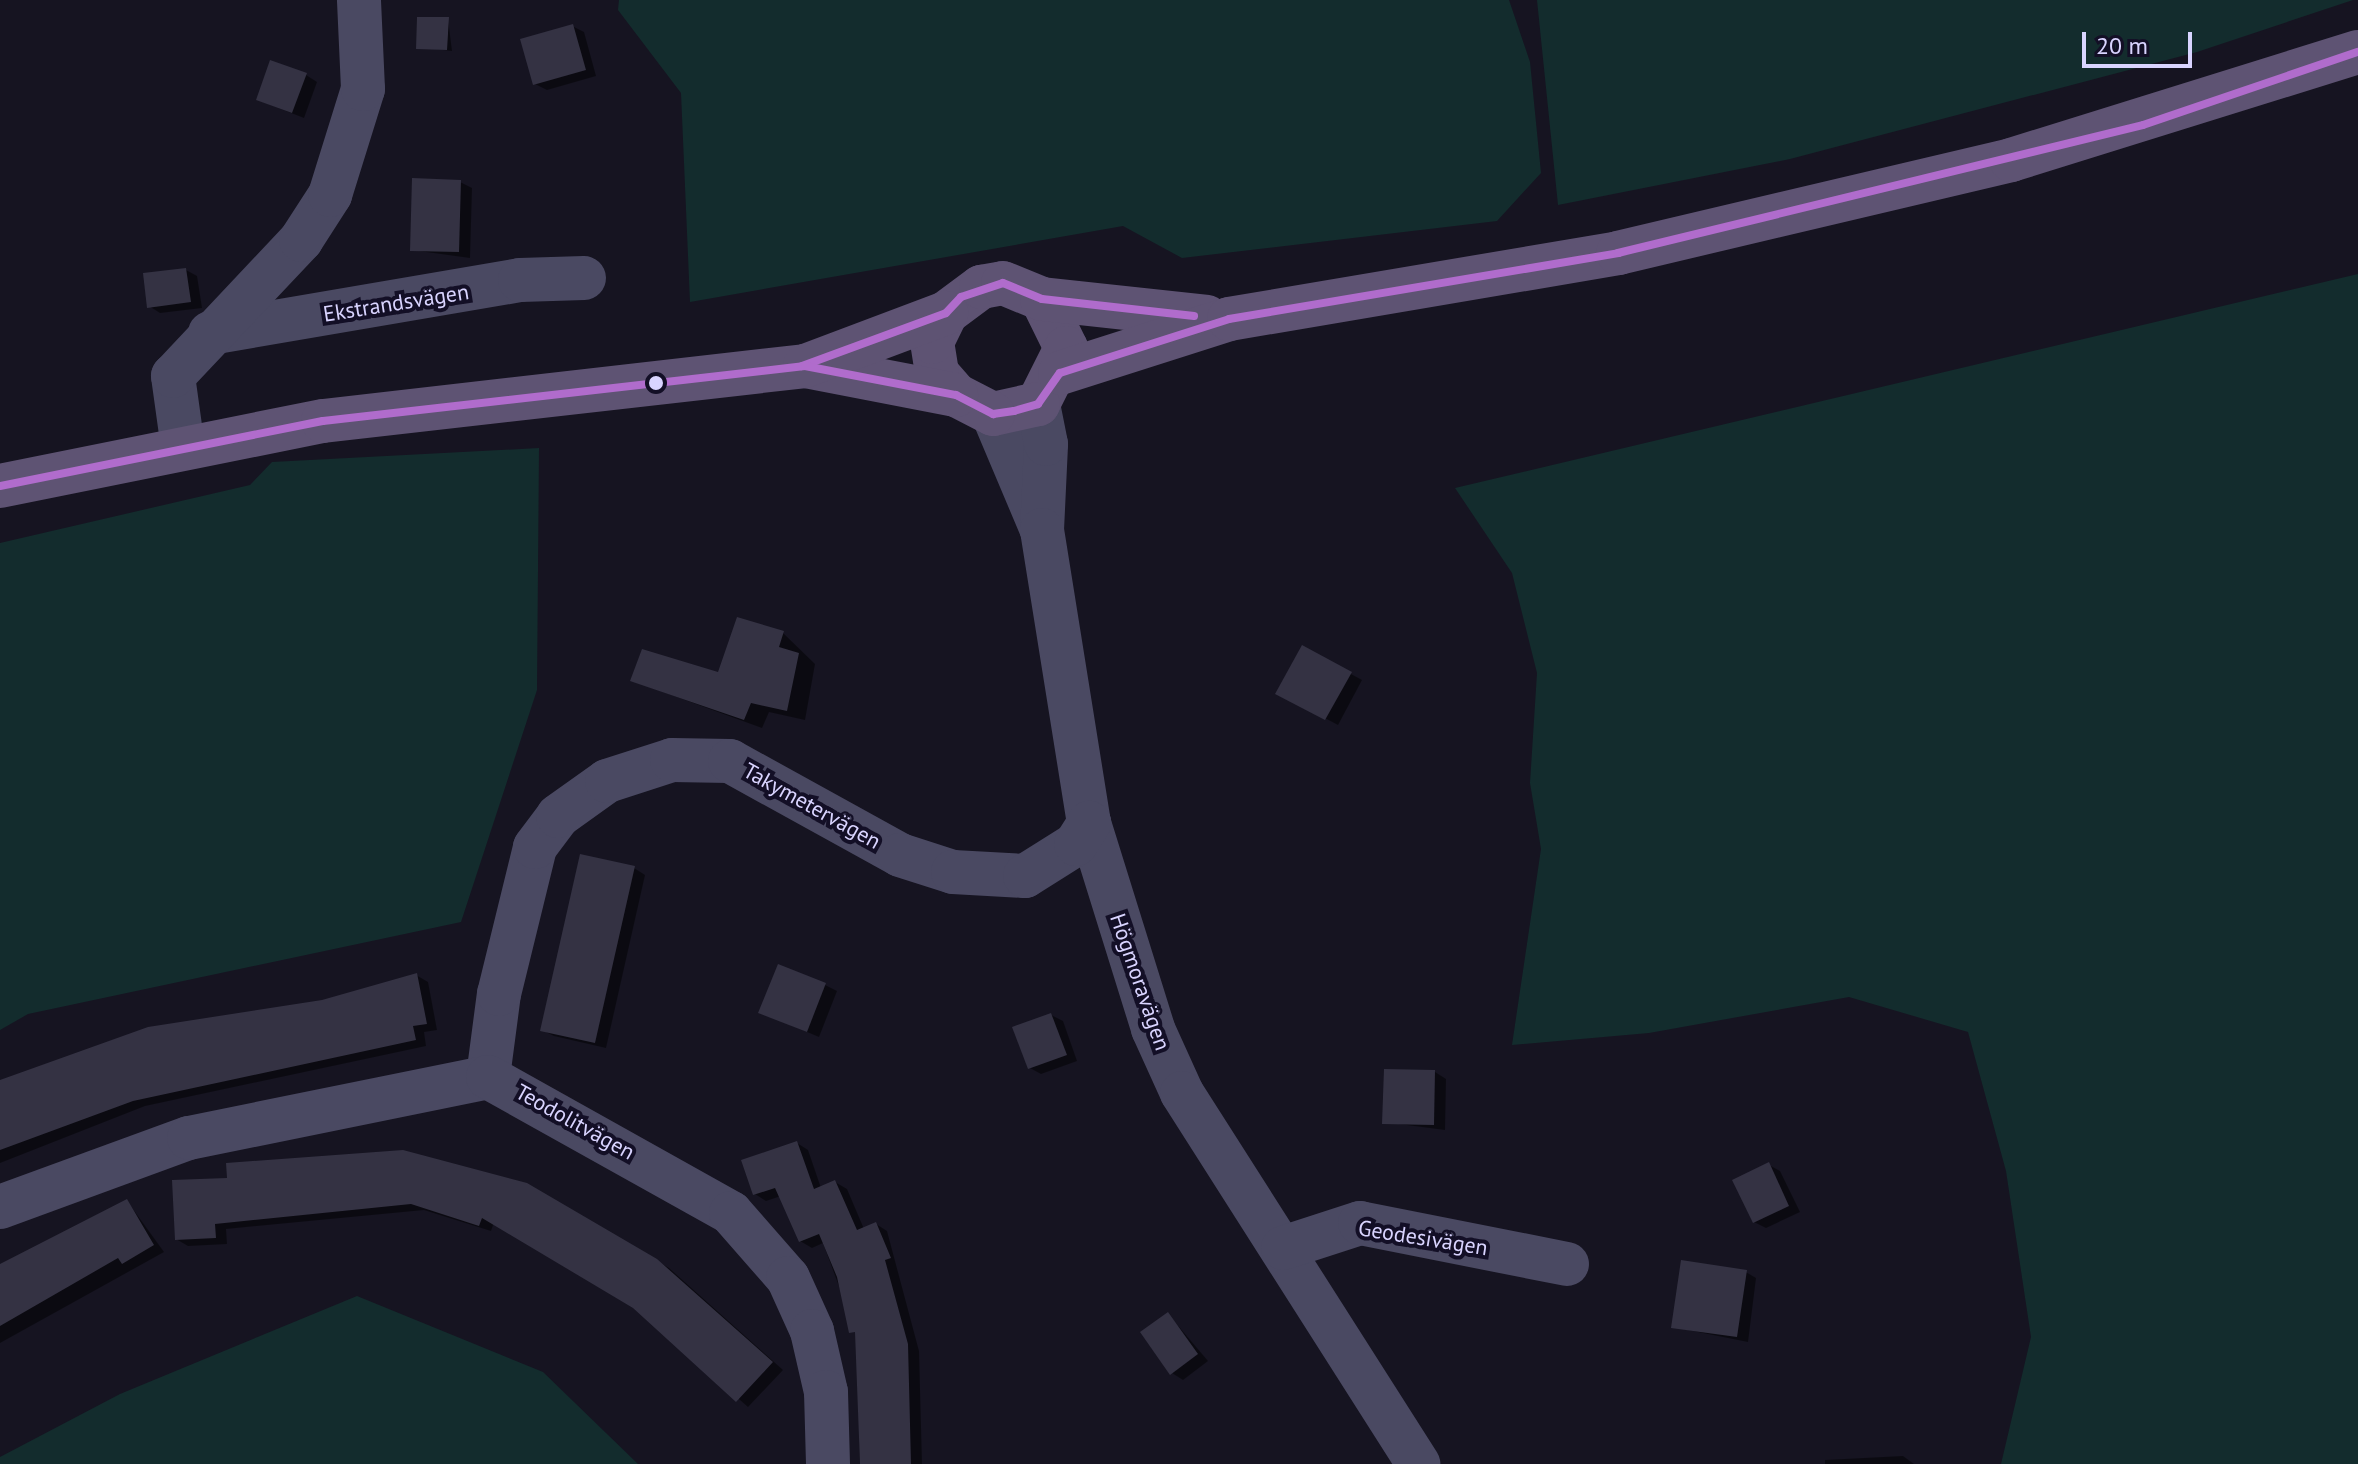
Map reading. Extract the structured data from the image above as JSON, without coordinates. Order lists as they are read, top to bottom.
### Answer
{
  "streets": {
    "street": [
      "Ekstrandsvägen",
      "Takymetervägen",
      "Högmoravägen",
      "Teodolitvägen",
      "Geodesivägen"
    ]
  },
  "crossings": [
    ["Takymetervägen", "Högmoravägen"],
    ["Takymetervägen", "Teodolitvägen"],
    ["Högmoravägen", "Geodesivägen"]
  ],
  "scale_bar": "20 m"
}
